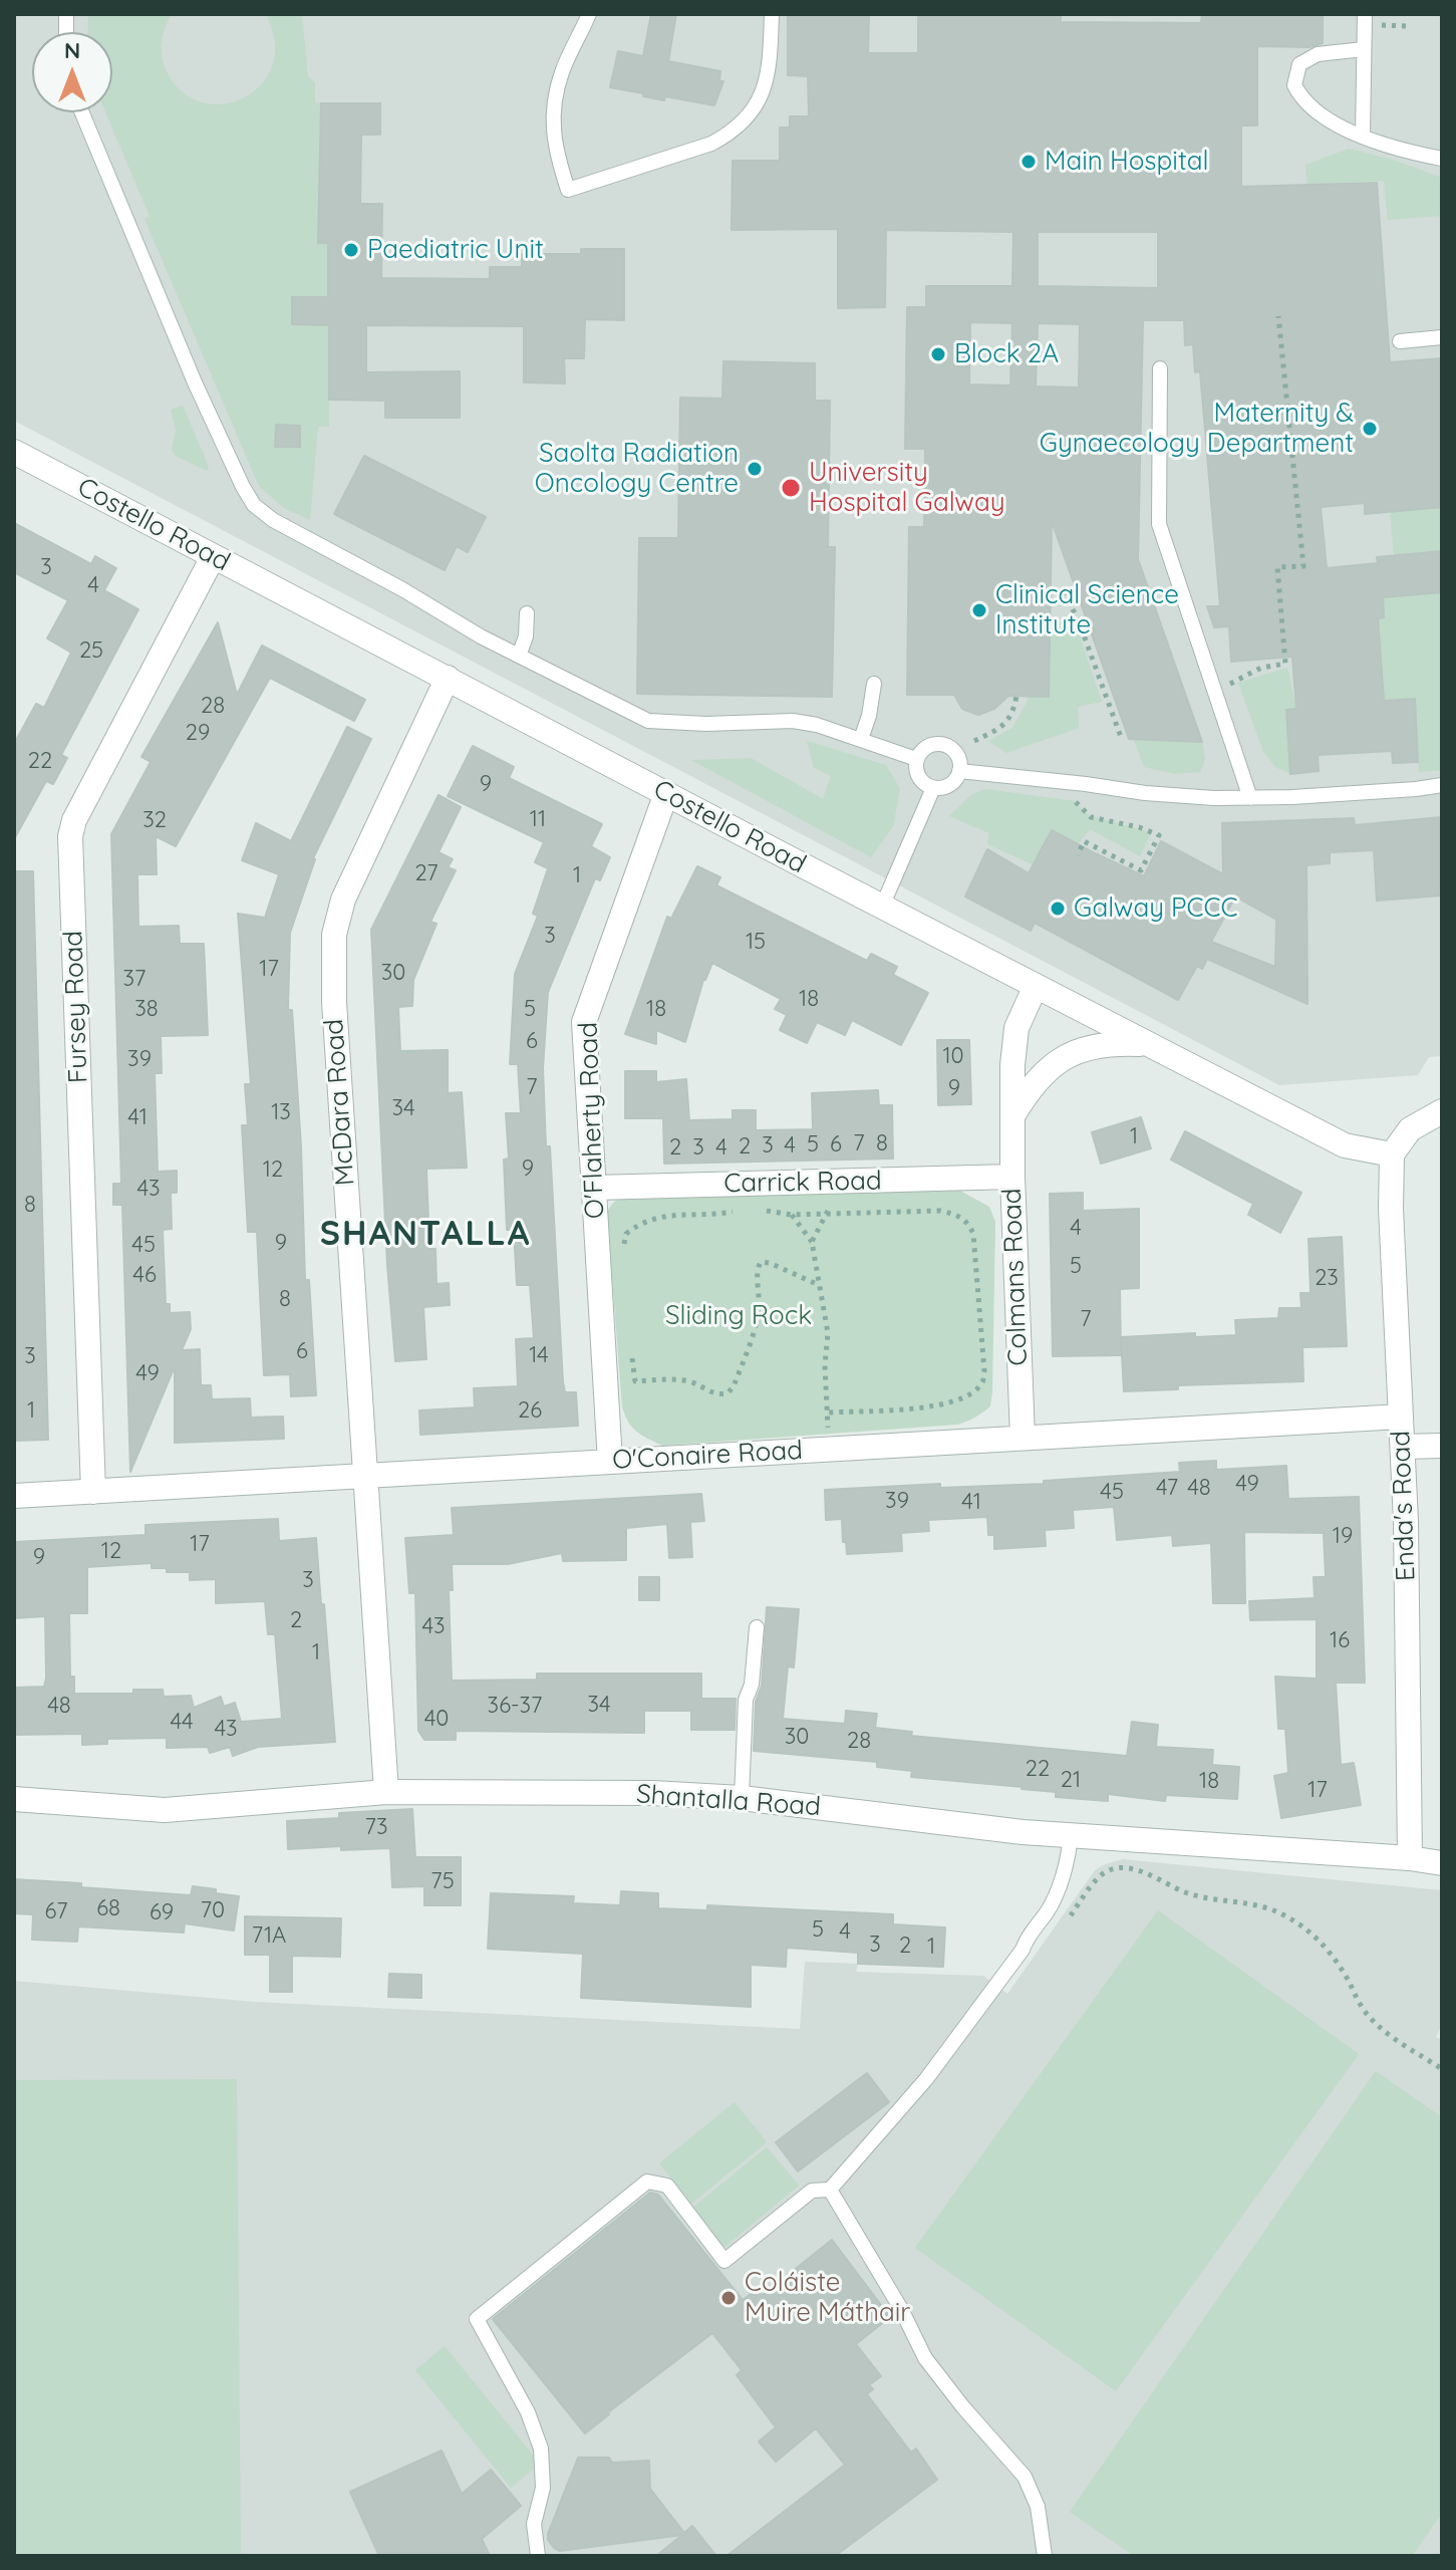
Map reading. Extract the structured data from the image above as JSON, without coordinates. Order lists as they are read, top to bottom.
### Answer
{
  "streets": {
    "street": [
      "Costello Road",
      "Fursey Road",
      "McDara Road",
      "O'Flaherty Road",
      "Carrick Road",
      "Colmans Road",
      "O'Conaire Road",
      "Enda's Road",
      "Shantalla Road"
    ]
  },
  "crossings": [
    ["Costello Road", "Fursey Road"],
    ["Costello Road", "McDara Road"],
    ["Costello Road", "O'Flaherty Road"],
    ["Costello Road", "Colmans Road"],
    ["Costello Road", "Enda's Road"],
    ["Fursey Road", "O'Conaire Road"],
    ["McDara Road", "O'Conaire Road"],
    ["McDara Road", "Shantalla Road"],
    ["O'Flaherty Road", "Carrick Road"],
    ["O'Flaherty Road", "O'Conaire Road"],
    ["Carrick Road", "Colmans Road"],
    ["Colmans Road", "O'Conaire Road"],
    ["O'Conaire Road", "Enda's Road"],
    ["Enda's Road", "Shantalla Road"]
  ],
  "districts": ["SHANTALLA"],
  "parks": ["Sliding Rock"],
  "places": [
    "Main Hospital",
    "Paediatric Unit",
    "Block 2A",
    "Maternity & Gynaecology Department",
    "Saolta Radiation Oncology Centre",
    "University Hospital Galway",
    "Clinical Science Institute",
    "Galway PCCC",
    "Coláiste Muire Máthair"
  ],
  "house_numbers": [
    "3",
    "4",
    "25",
    "28",
    "29",
    "22",
    "9",
    "11",
    "32",
    "27",
    "1",
    "3",
    "15",
    "17",
    "30",
    "37",
    "18",
    "38",
    "5",
    "18",
    "6",
    "10",
    "39",
    "7",
    "9",
    "34",
    "13",
    "41",
    "1",
    "7",
    "8",
    "5",
    "6",
    "3",
    "4",
    "2",
    "2",
    "3",
    "4",
    "9",
    "12",
    "43",
    "8",
    "4",
    "9",
    "45",
    "5",
    "46",
    "23",
    "8",
    "7",
    "6",
    "14",
    "3",
    "49",
    "1",
    "26",
    "49",
    "47",
    "48",
    "45",
    "39",
    "41",
    "19",
    "17",
    "12",
    "9",
    "3",
    "2",
    "43",
    "16",
    "1",
    "34",
    "48",
    "36-37",
    "40",
    "44",
    "43",
    "30",
    "28",
    "22",
    "21",
    "18",
    "17",
    "73",
    "75",
    "68",
    "70",
    "67",
    "69",
    "5",
    "4",
    "71A",
    "3",
    "2",
    "1"
  ],
  "north": "top"
}
